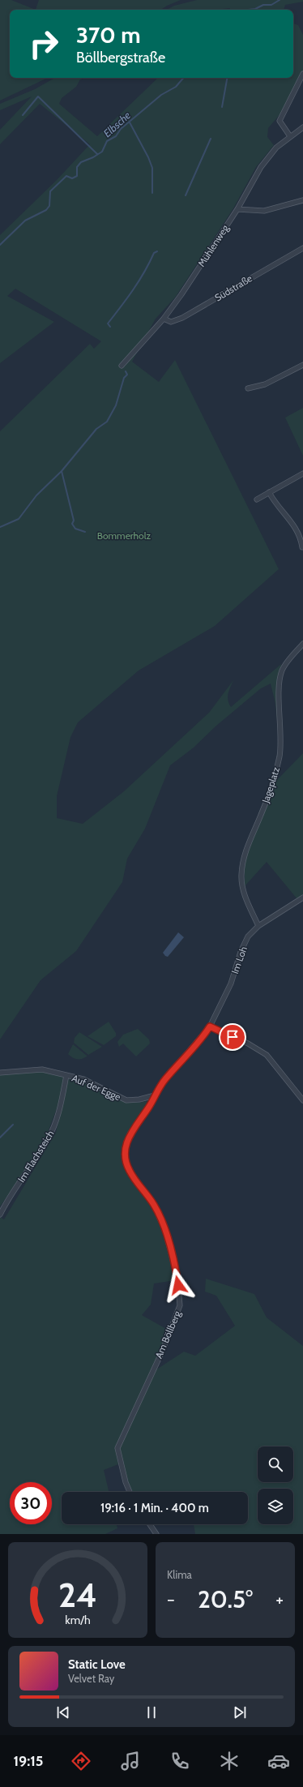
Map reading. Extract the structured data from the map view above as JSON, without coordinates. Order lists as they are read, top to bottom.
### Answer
{
  "streets": {
    "street": [
      "Mühlenweg",
      "Südstraße",
      "Jageplatz",
      "Im Loh",
      "Auf der Egge",
      "Im Flachsteich",
      "Am Böllberg"
    ]
  },
  "crossings": [
    ["Mühlenweg", "Südstraße"],
    ["Jageplatz", "Im Loh"],
    ["Im Loh", "Am Böllberg"],
    ["Auf der Egge", "Im Flachsteich"],
    ["Auf der Egge", "Am Böllberg"]
  ],
  "water": ["Elbsche"],
  "parks": ["Bommerholz"],
  "page": {
    "turn": ["370 m", "Böllbergstraße"],
    "limit": "30",
    "trip": "19:16 · 1 Min. · 400 m",
    "tile": "Klima",
    "heat": ["−", "20.5°", "+"],
    "song": ["Static Love", "Velvet Ray"],
    "tabs": "19:15",
    "gauge": ["24", "km/h"]
  }
}
